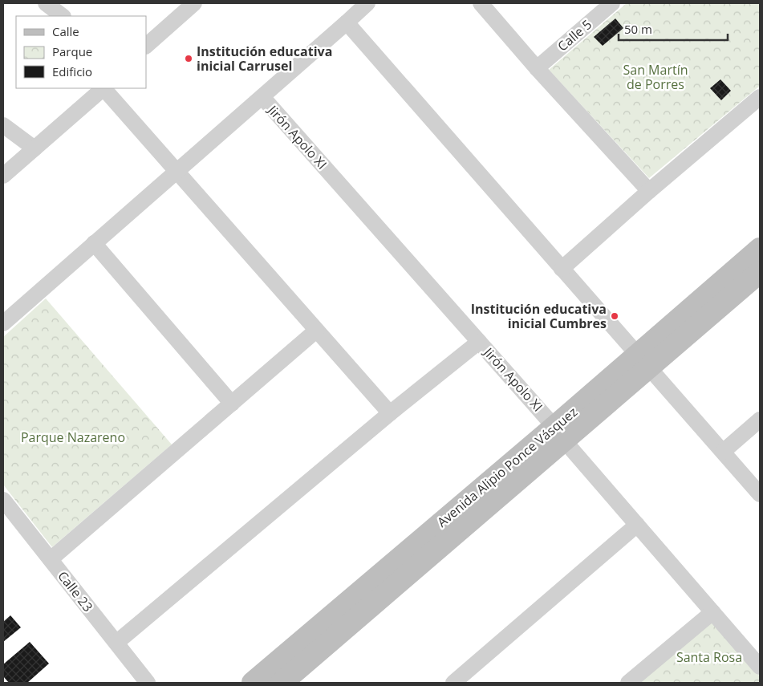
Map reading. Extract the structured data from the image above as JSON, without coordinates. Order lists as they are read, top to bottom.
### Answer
{
  "streets": {
    "street": [
      "Calle 5",
      "Jirón Apolo XI",
      "Avenida Alipio Ponce Vásquez",
      "Calle 23"
    ]
  },
  "crossings": [
    ["Jirón Apolo XI", "Avenida Alipio Ponce Vásquez"]
  ],
  "parks": ["San Martín de Porres", "Parque Nazareno", "Santa Rosa"],
  "places": ["Institución educativa inicial Carrusel", "Institución educativa inicial Cumbres"],
  "legend": ["Calle", "Parque", "Edificio"],
  "scale_bar": "50 m"
}
